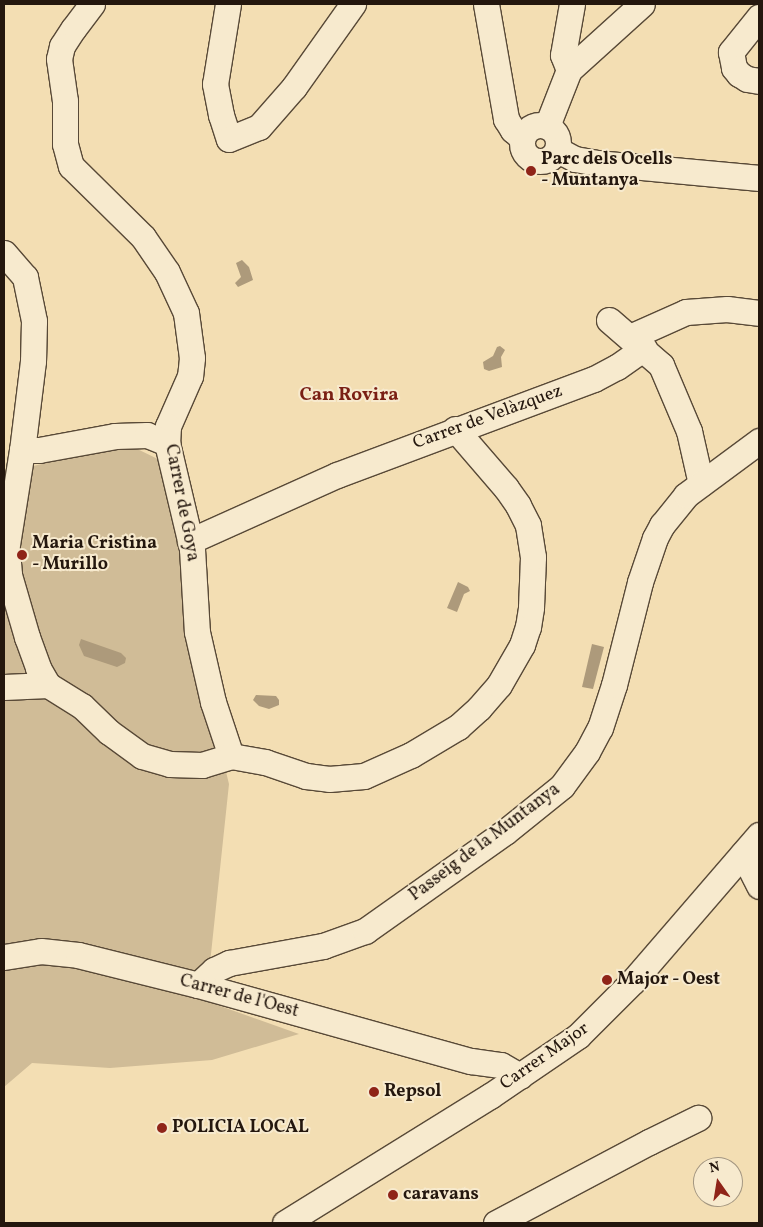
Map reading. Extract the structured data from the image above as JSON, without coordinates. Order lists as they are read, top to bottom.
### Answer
{
  "streets": {
    "street": [
      "Carrer de Velàzquez",
      "Carrer de Goya",
      "Passeig de la Muntanya",
      "Carrer de l'Oest",
      "Carrer Major"
    ]
  },
  "crossings": [
    ["Carrer de Velàzquez", "Carrer de Goya"],
    ["Passeig de la Muntanya", "Carrer de l'Oest"],
    ["Carrer de l'Oest", "Carrer Major"]
  ],
  "districts": ["Can Rovira"],
  "places": [
    "Parc dels Ocells - Muntanya",
    "Maria Cristina - Murillo",
    "Major - Oest",
    "Repsol",
    "POLICIA LOCAL",
    "caravans"
  ],
  "north": "top"
}
